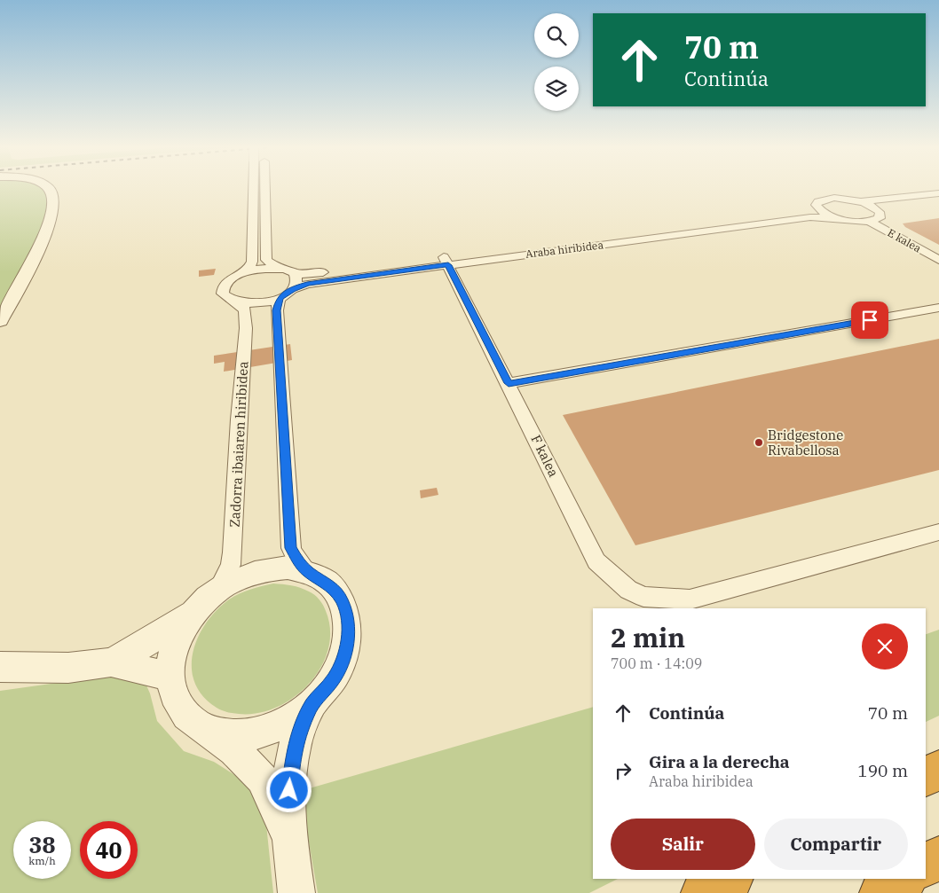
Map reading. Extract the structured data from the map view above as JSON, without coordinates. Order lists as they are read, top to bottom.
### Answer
{
  "streets": {
    "street": [
      "E kalea",
      "Araba hiribidea",
      "Zadorra ibaiaren hiribidea",
      "F kalea"
    ]
  },
  "crossings": [
    ["E kalea", "Araba hiribidea"],
    ["Araba hiribidea", "Zadorra ibaiaren hiribidea"],
    ["Araba hiribidea", "F kalea"]
  ],
  "places": ["Bridgestone Rivabellosa"],
  "page": {
    "turn": ["70 m", "Continúa"],
    "heading": ["2 min", "700 m · 14:09"],
    "list": [
      {
        "name": "Continúa",
        "value": "70 m"
      },
      {
        "name": "Gira a la derecha",
        "note": "Araba hiribidea",
        "value": "190 m"
      }
    ],
    "buttons": ["Salir", "Compartir"],
    "speed": "38 km/h",
    "limit": "40"
  }
}
